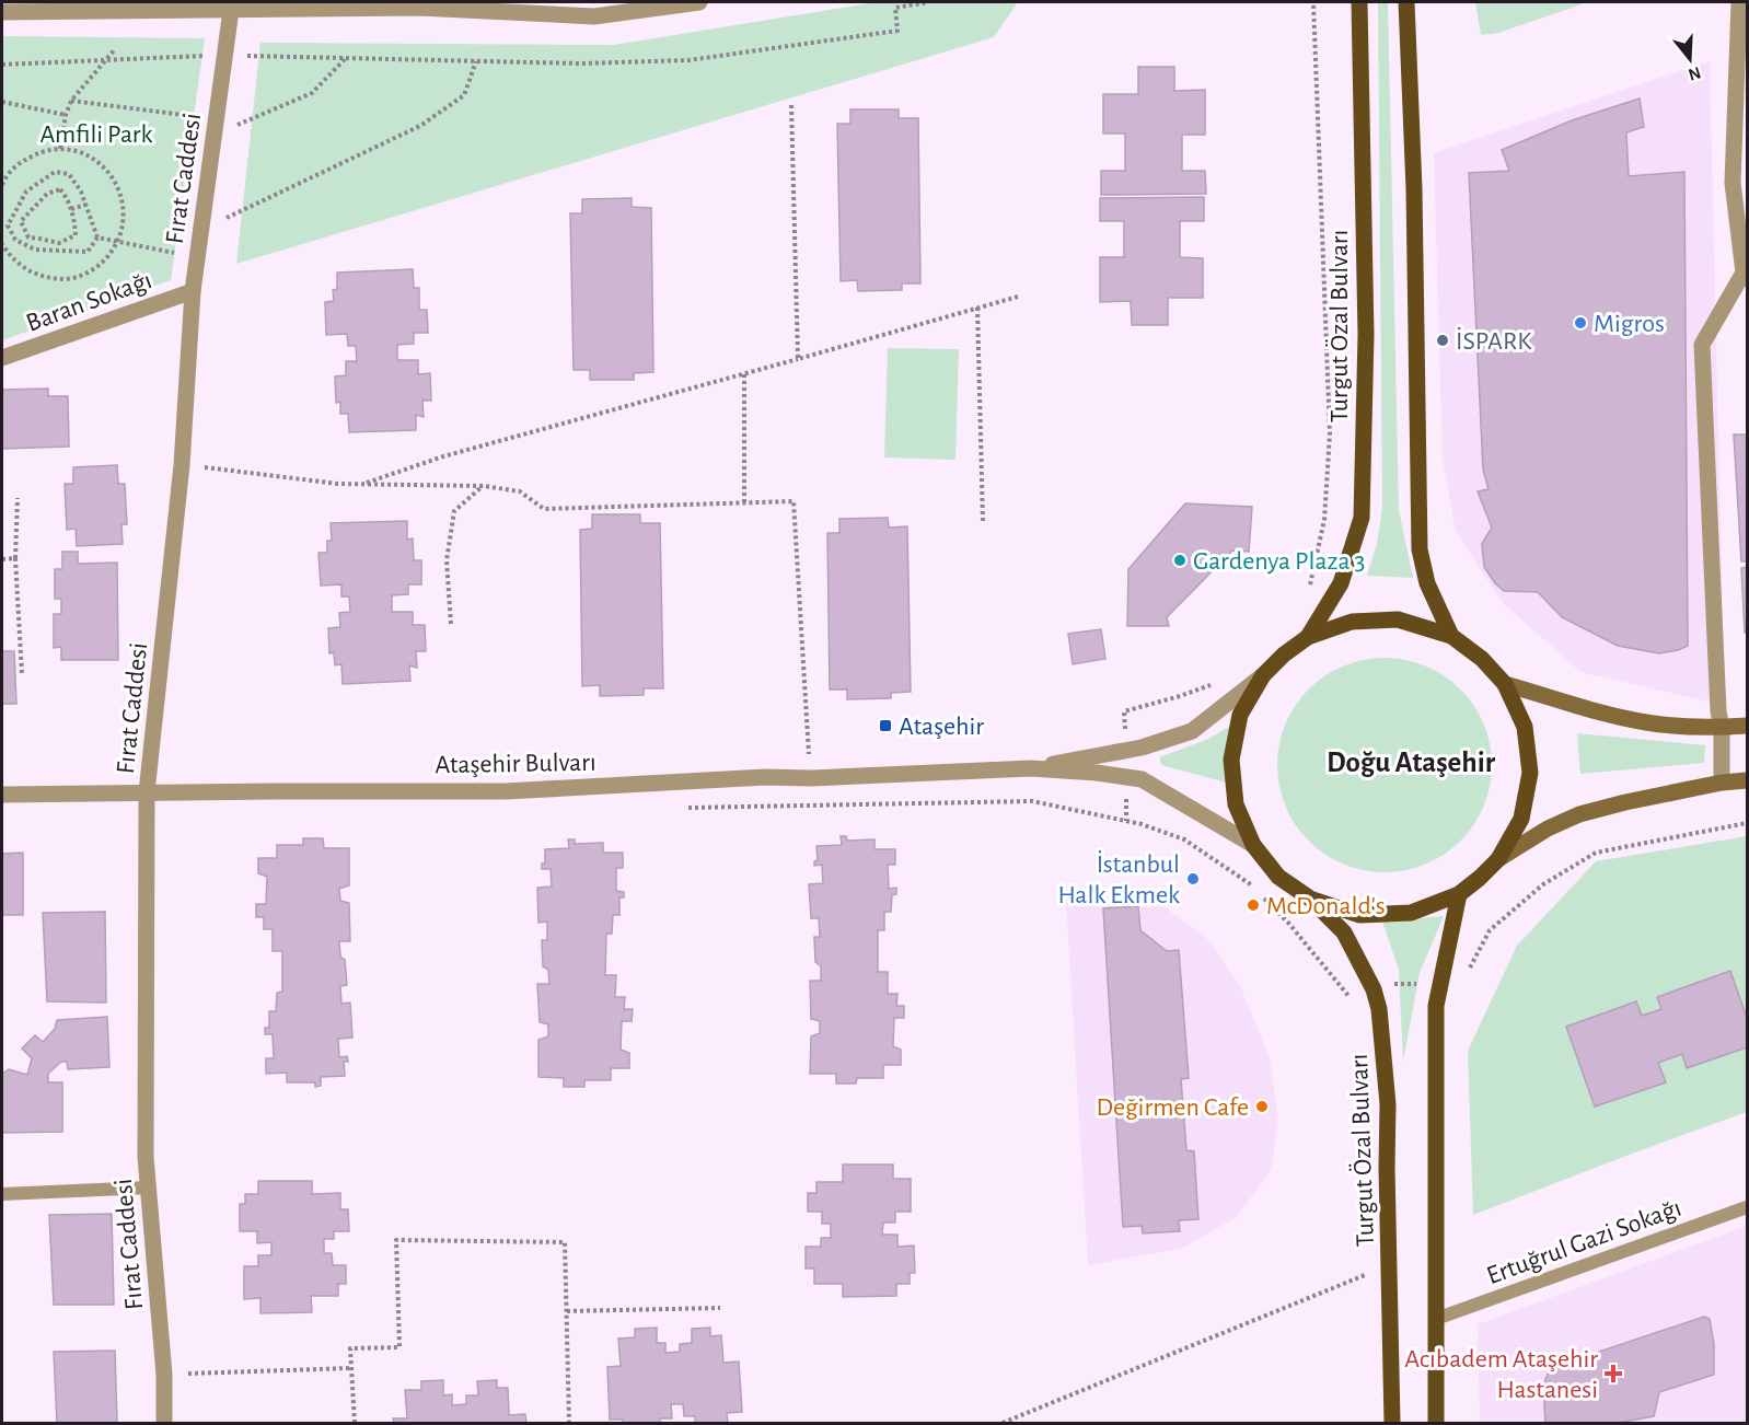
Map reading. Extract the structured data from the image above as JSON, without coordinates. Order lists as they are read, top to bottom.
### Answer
{
  "streets": {
    "main road": ["Turgut Özal Bulvarı"],
    "street": ["Fırat Caddesi", "Baran Sokağı", "Ataşehir Bulvarı"],
    "lane": ["Ertuğrul Gazi Sokağı"]
  },
  "crossings": [
    ["Fırat Caddesi", "Baran Sokağı"],
    ["Fırat Caddesi", "Ataşehir Bulvarı"],
    ["Turgut Özal Bulvarı", "Ataşehir Bulvarı"]
  ],
  "districts": ["Doğu Ataşehir"],
  "parks": ["Amfili Park"],
  "places": {
    "other": [
      "Migros",
      "İSPARK",
      "Gardenya Plaza 3",
      "İstanbul Halk Ekmek",
      "McDonald's",
      "Değirmen Cafe"
    ],
    "transit": ["Ataşehir"],
    "health": ["Acıbadem Ataşehir Hastanesi"]
  },
  "north": "bottom"
}
